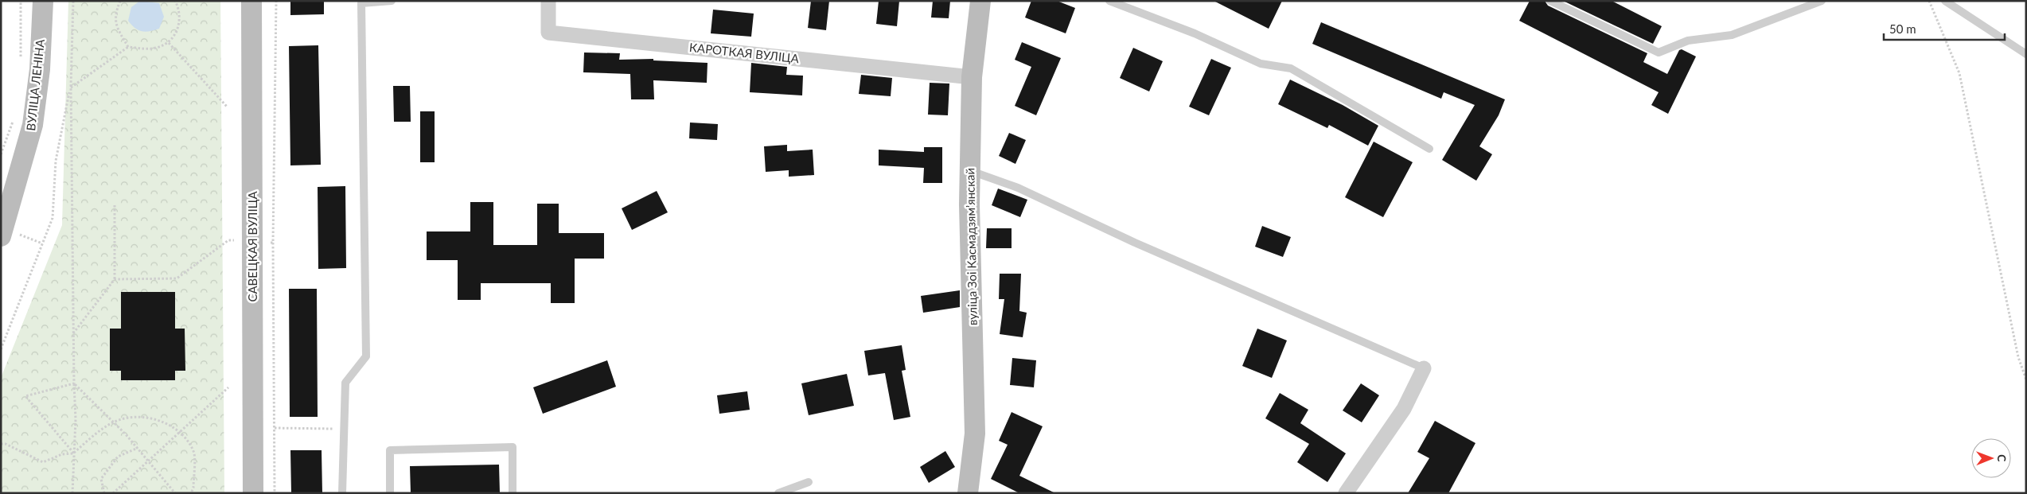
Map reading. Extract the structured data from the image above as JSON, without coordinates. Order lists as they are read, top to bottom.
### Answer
{
  "streets": {
    "main road": ["ВУЛІЦА ЛЕНІНА", "САВЕЦКАЯ ВУЛІЦА", "вуліца Зоі Касмадзямʼянскай"],
    "street": ["КАРОТКАЯ ВУЛІЦА"]
  },
  "crossings": [
    ["КАРОТКАЯ ВУЛІЦА", "вуліца Зоі Касмадзямʼянскай"]
  ],
  "scale_bar": "50 m",
  "north": "right"
}
